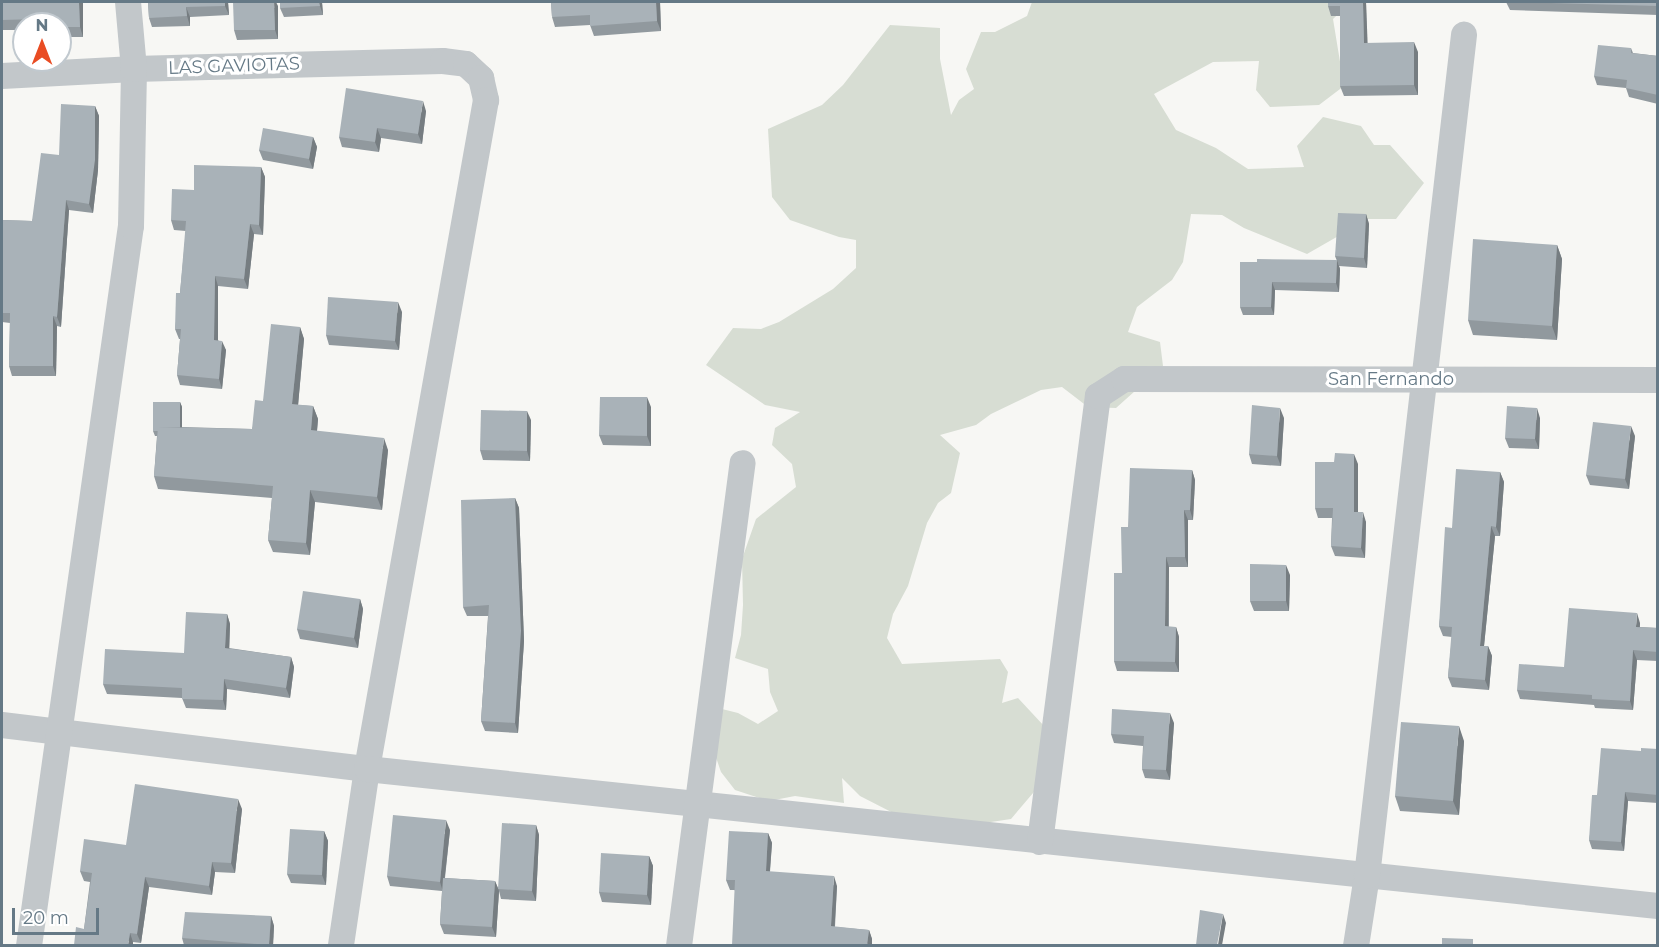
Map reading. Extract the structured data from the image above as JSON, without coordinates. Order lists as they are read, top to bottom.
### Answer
{
  "streets": {
    "street": ["LAS GAVIOTAS", "San Fernando"]
  },
  "scale_bar": "20 m",
  "north": "top"
}
